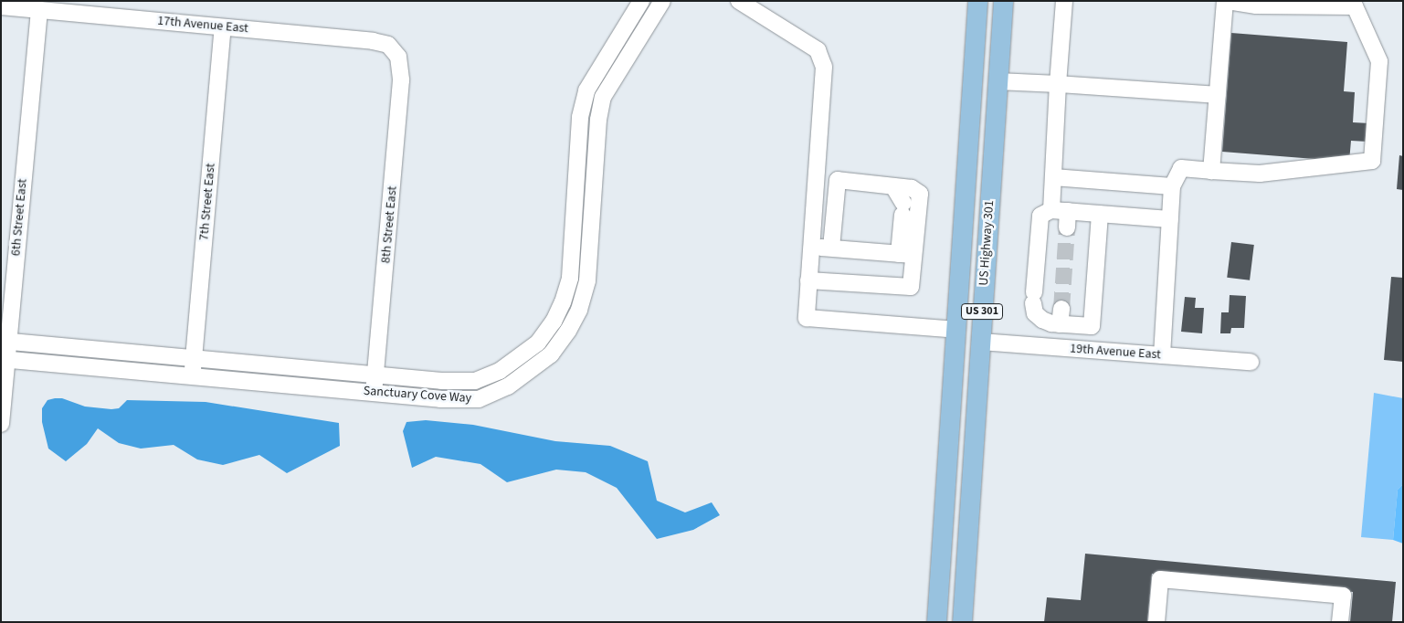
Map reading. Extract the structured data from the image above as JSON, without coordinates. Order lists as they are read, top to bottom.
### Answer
{
  "streets": {
    "main road": ["US Highway 301", "US 301"],
    "street": [
      "17th Avenue East",
      "7th Street East",
      "6th Street East",
      "8th Street East",
      "19th Avenue East",
      "Sanctuary Cove Way"
    ]
  },
  "crossings": [
    ["17th Avenue East", "7th Street East"],
    ["17th Avenue East", "6th Street East"],
    ["17th Avenue East", "8th Street East"],
    ["7th Street East", "Sanctuary Cove Way"],
    ["6th Street East", "Sanctuary Cove Way"],
    ["8th Street East", "Sanctuary Cove Way"],
    ["US Highway 301", "19th Avenue East"]
  ]
}
